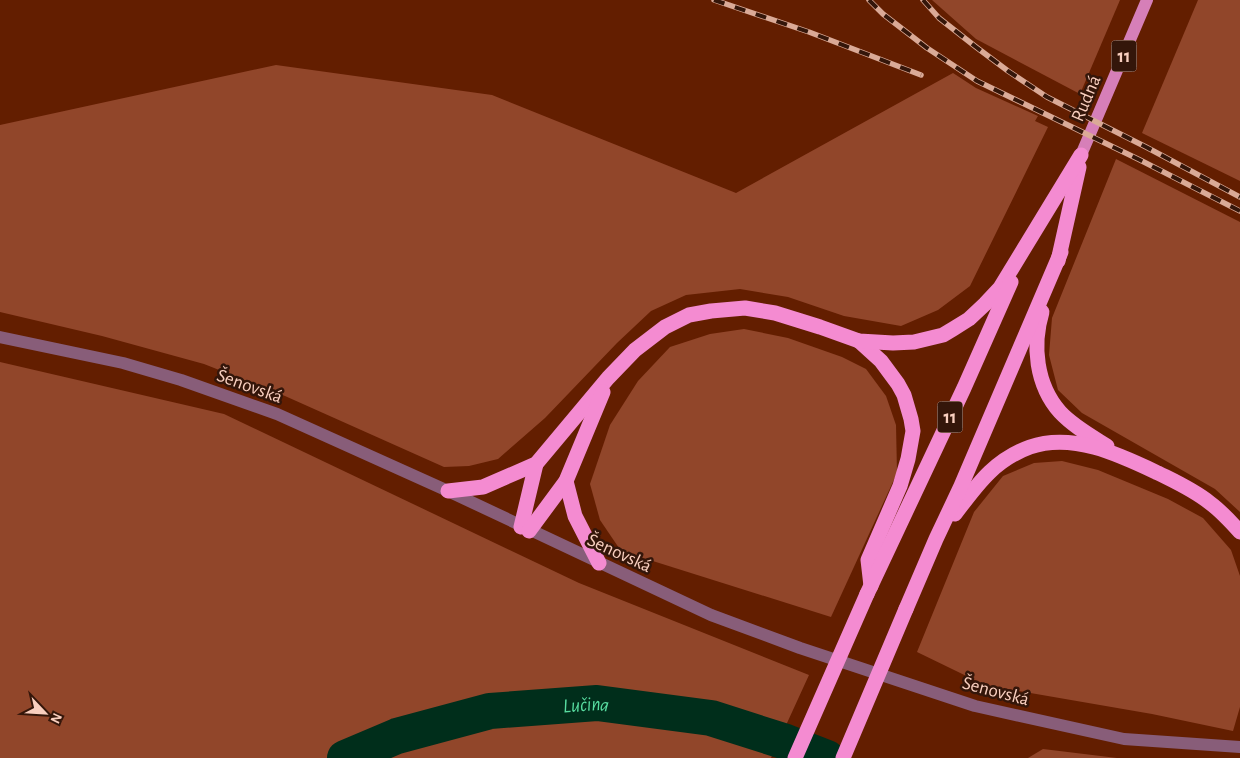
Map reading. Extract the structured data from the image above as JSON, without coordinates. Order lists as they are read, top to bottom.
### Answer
{
  "streets": {
    "highway": ["11"],
    "main road": ["Rudná"],
    "street": ["Šenovská"]
  },
  "crossings": [
    ["11", "Rudná"]
  ],
  "water": ["Lučina"],
  "north": "bottom right"
}
